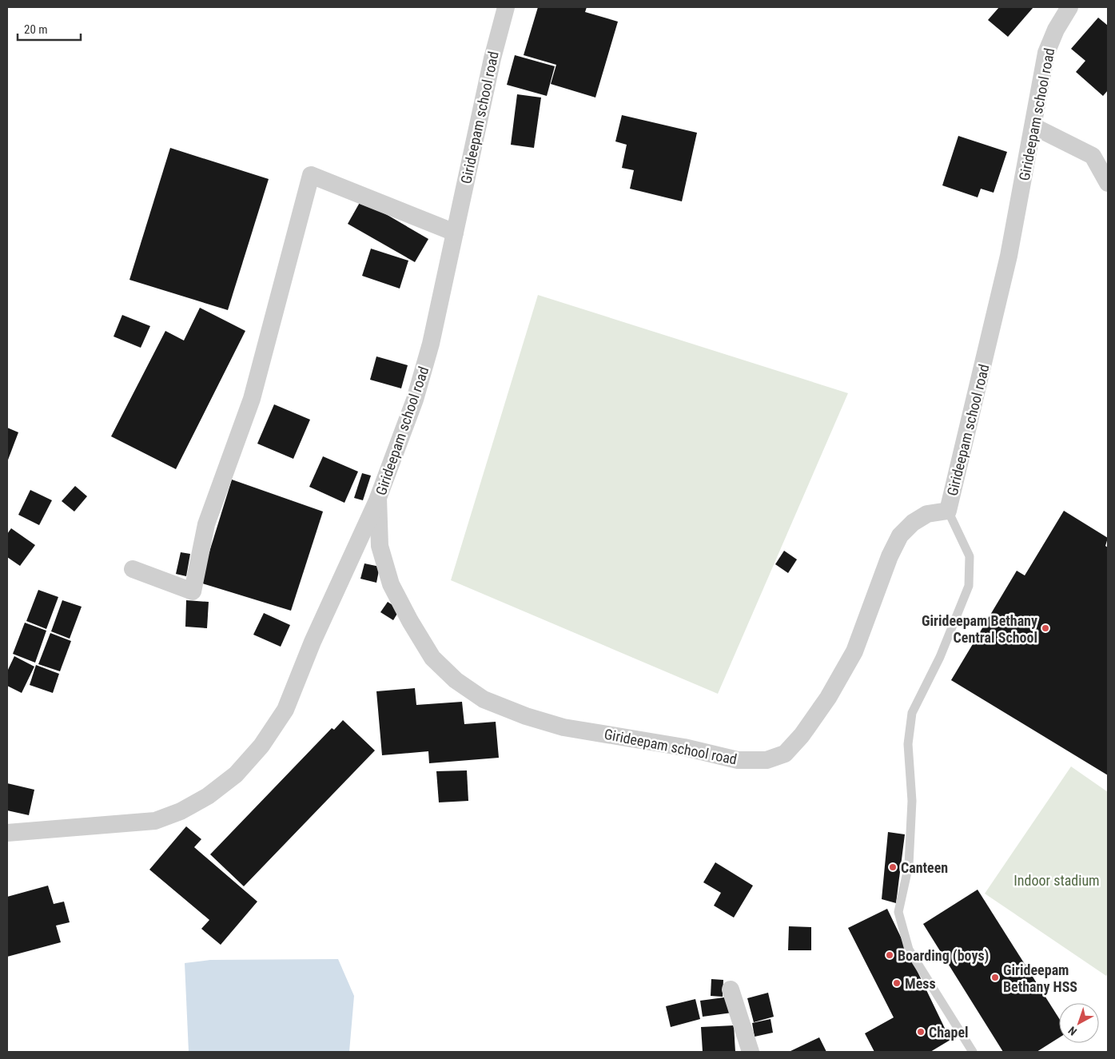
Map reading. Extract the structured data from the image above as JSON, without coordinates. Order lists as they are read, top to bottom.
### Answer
{
  "streets": {
    "street": ["Girideepam school road"]
  },
  "parks": ["Indoor stadium"],
  "places": [
    "Girideepam Bethany Central School",
    "Canteen",
    "Boarding (boys)",
    "Girideepam Bethany HSS",
    "Mess",
    "Chapel"
  ],
  "scale_bar": "20 m",
  "north": "bottom left"
}
